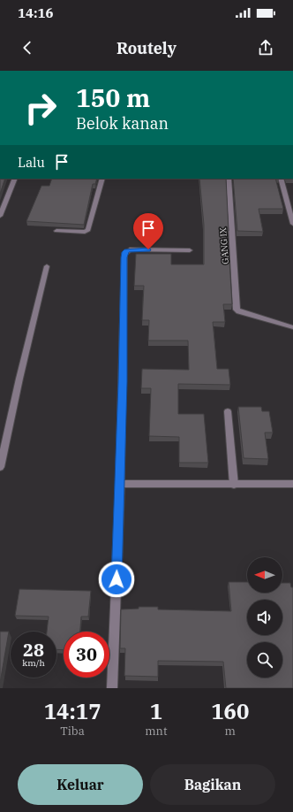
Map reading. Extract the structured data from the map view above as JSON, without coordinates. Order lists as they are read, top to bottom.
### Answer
{
  "streets": {
    "street": ["GANG IX"]
  },
  "north": "left",
  "page": {
    "status": "14:16",
    "header": "Routely",
    "turn": ["150 m", "Belok kanan"],
    "then": "Lalu",
    "speed": "28 km/h",
    "limit": "30",
    "eta": [
      "14:17",
      "Tiba",
      "1",
      "mnt",
      "160",
      "m"
    ],
    "buttons": ["Keluar", "Bagikan"]
  }
}
